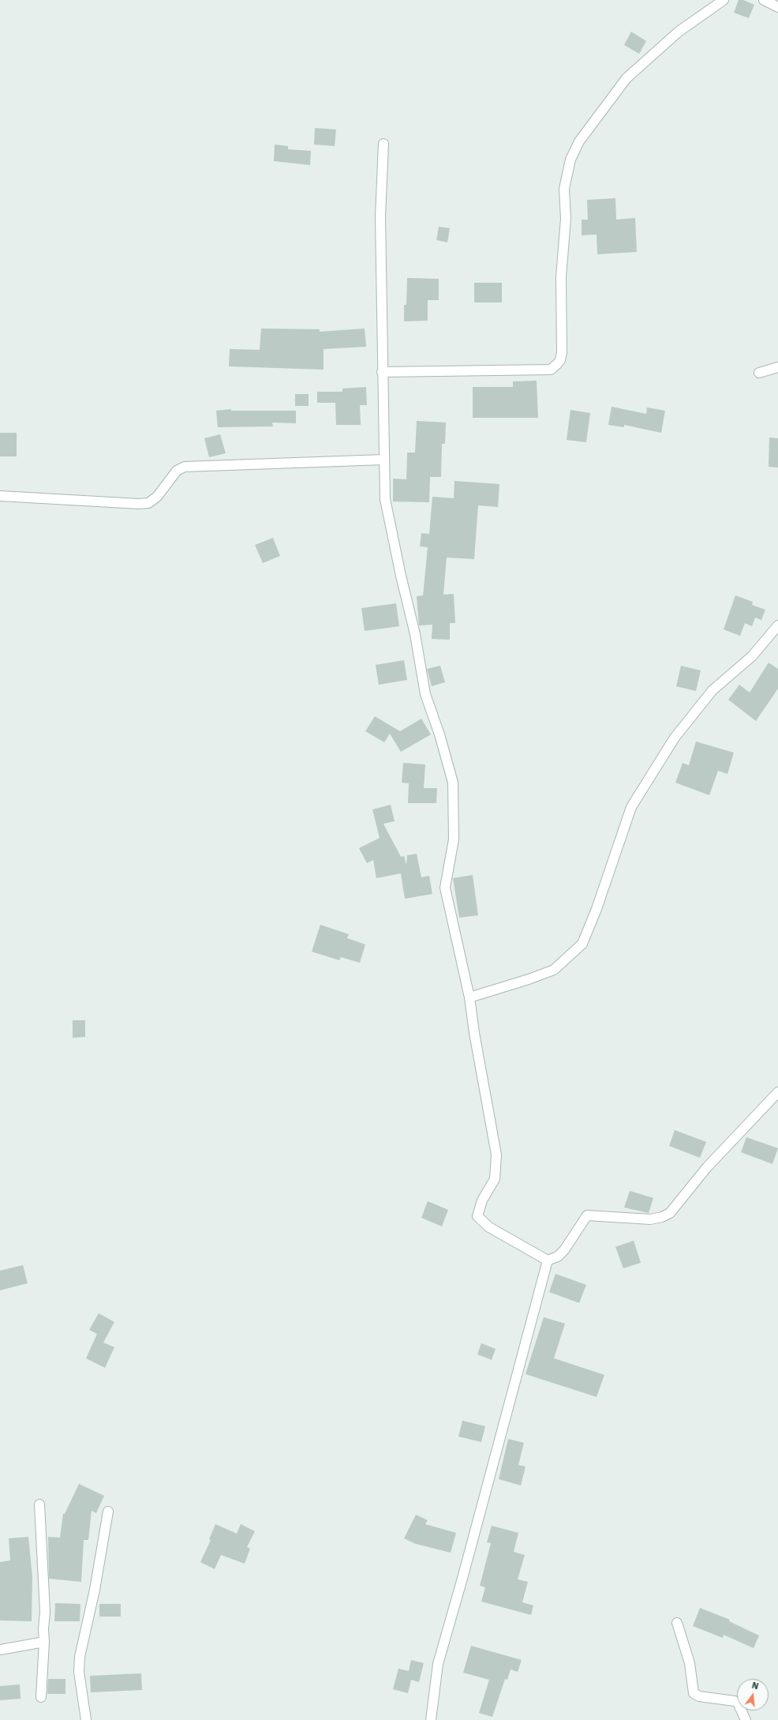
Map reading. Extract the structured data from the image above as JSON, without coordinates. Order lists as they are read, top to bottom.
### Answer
{
  "north": "top"
}
